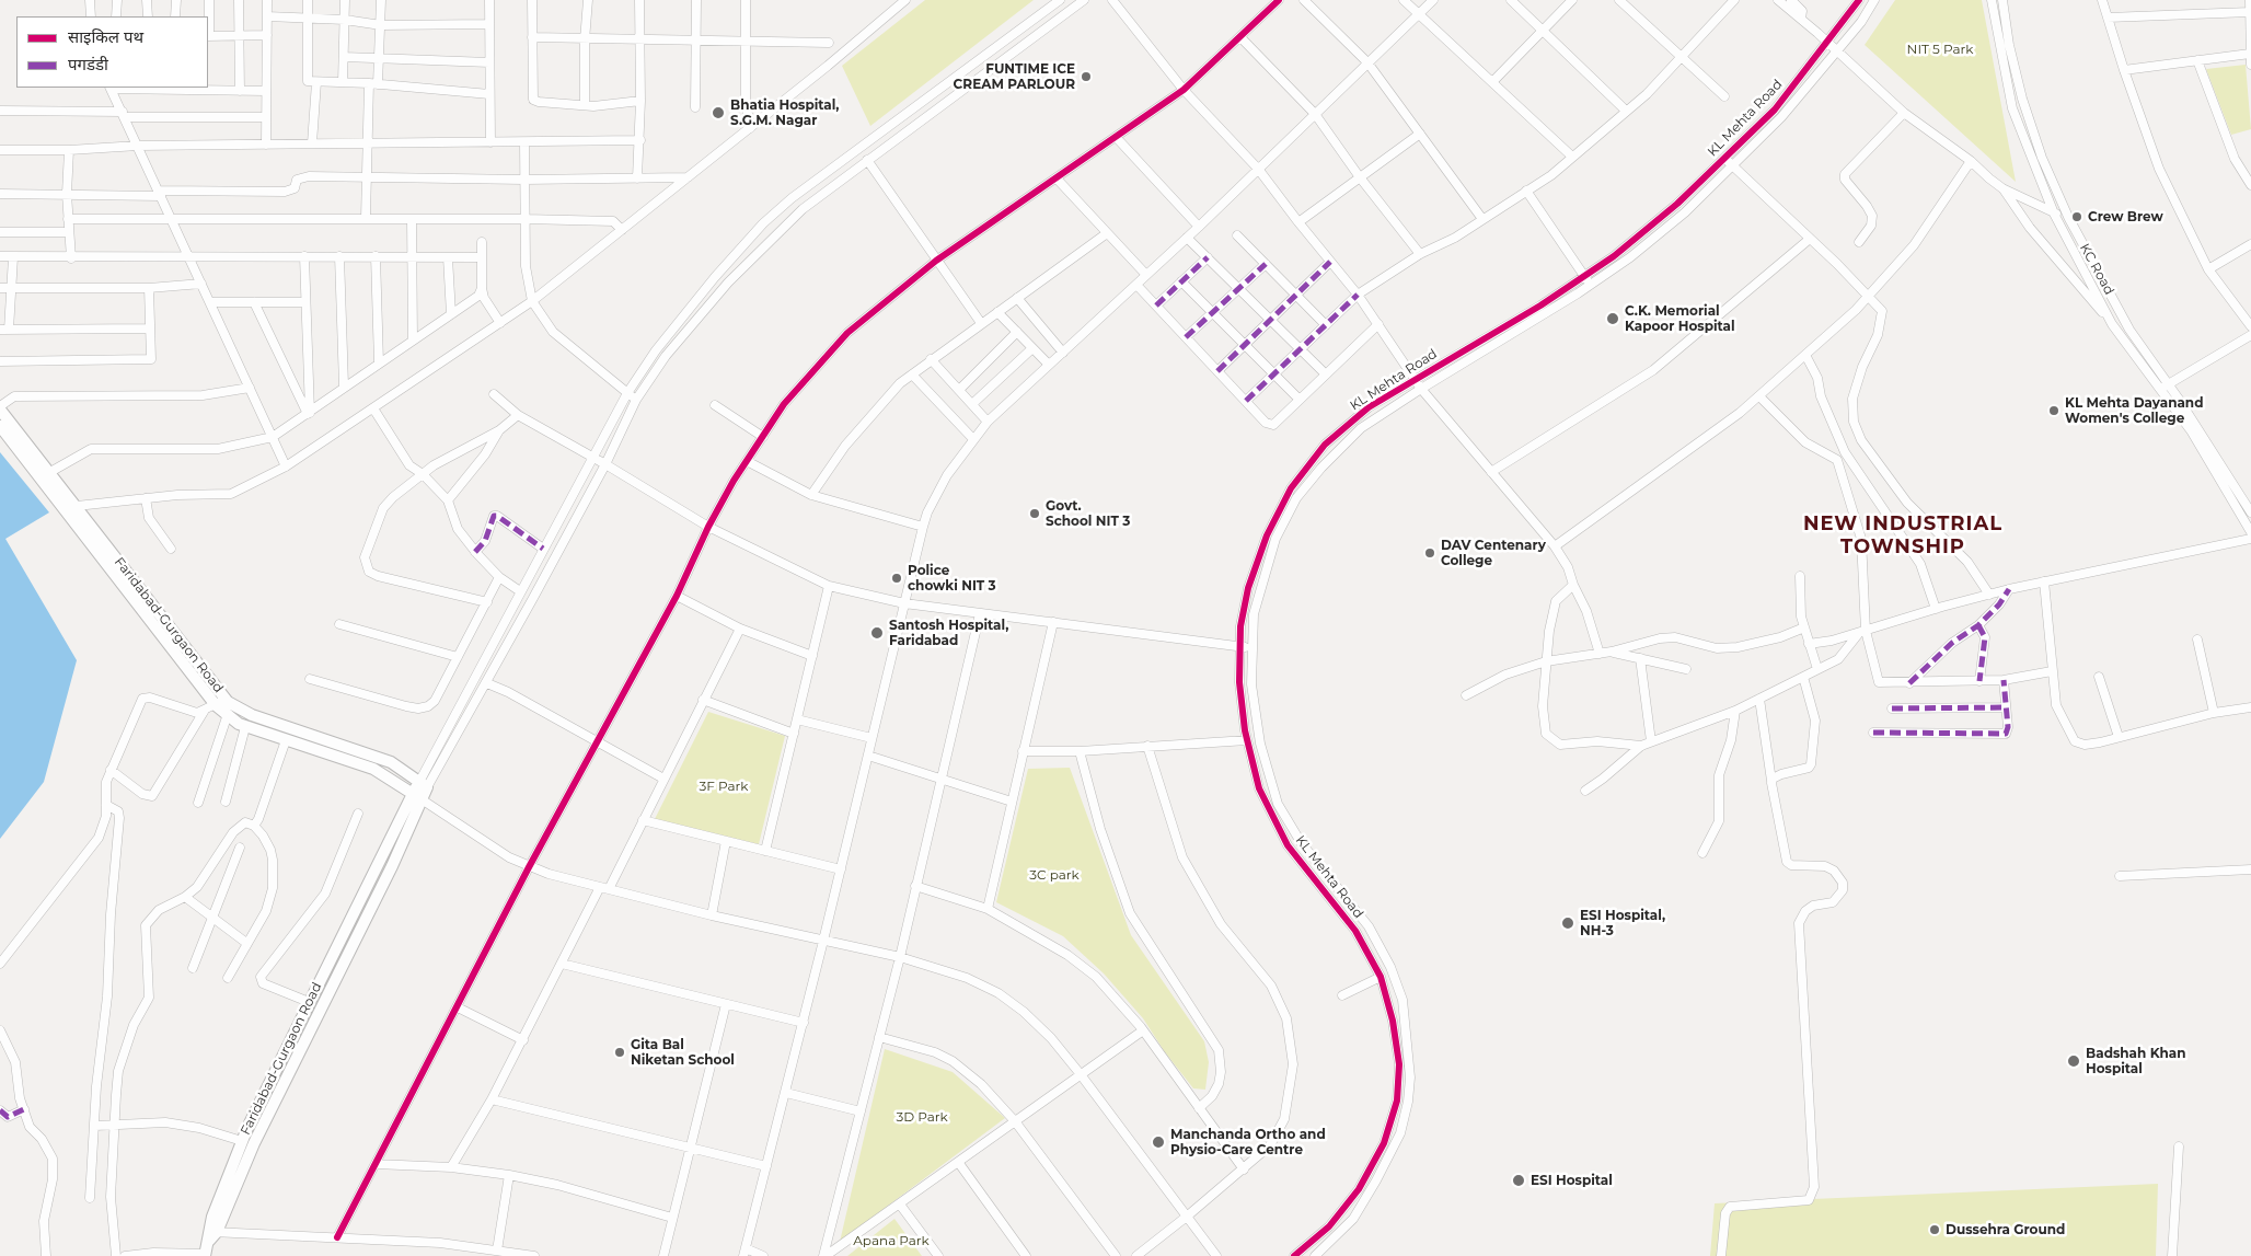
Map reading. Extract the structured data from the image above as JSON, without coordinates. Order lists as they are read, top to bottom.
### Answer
{
  "streets": {
    "main road": ["Faridabad-Gurgaon Road"],
    "street": ["KL Mehta Road", "KC Road"]
  },
  "districts": ["NEW INDUSTRIAL TOWNSHIP"],
  "parks": [
    "NIT 5 Park",
    "3F Park",
    "3C park",
    "3D Park",
    "Apana Park"
  ],
  "places": [
    "FUNTIME ICE CREAM PARLOUR",
    "Bhatia Hospital, S.G.M. Nagar",
    "Crew Brew",
    "C.K. Memorial Kapoor Hospital",
    "KL Mehta Dayanand Women's College",
    "Govt. School NIT 3",
    "DAV Centenary College",
    "Police chowki NIT 3",
    "Santosh Hospital, Faridabad",
    "ESI Hospital, NH-3",
    "Gita Bal Niketan School",
    "Badshah Khan Hospital",
    "Manchanda Ortho and Physio-Care Centre",
    "ESI Hospital",
    "Dussehra Ground"
  ],
  "legend": ["साइकिल पथ", "पगडंडी"]
}
